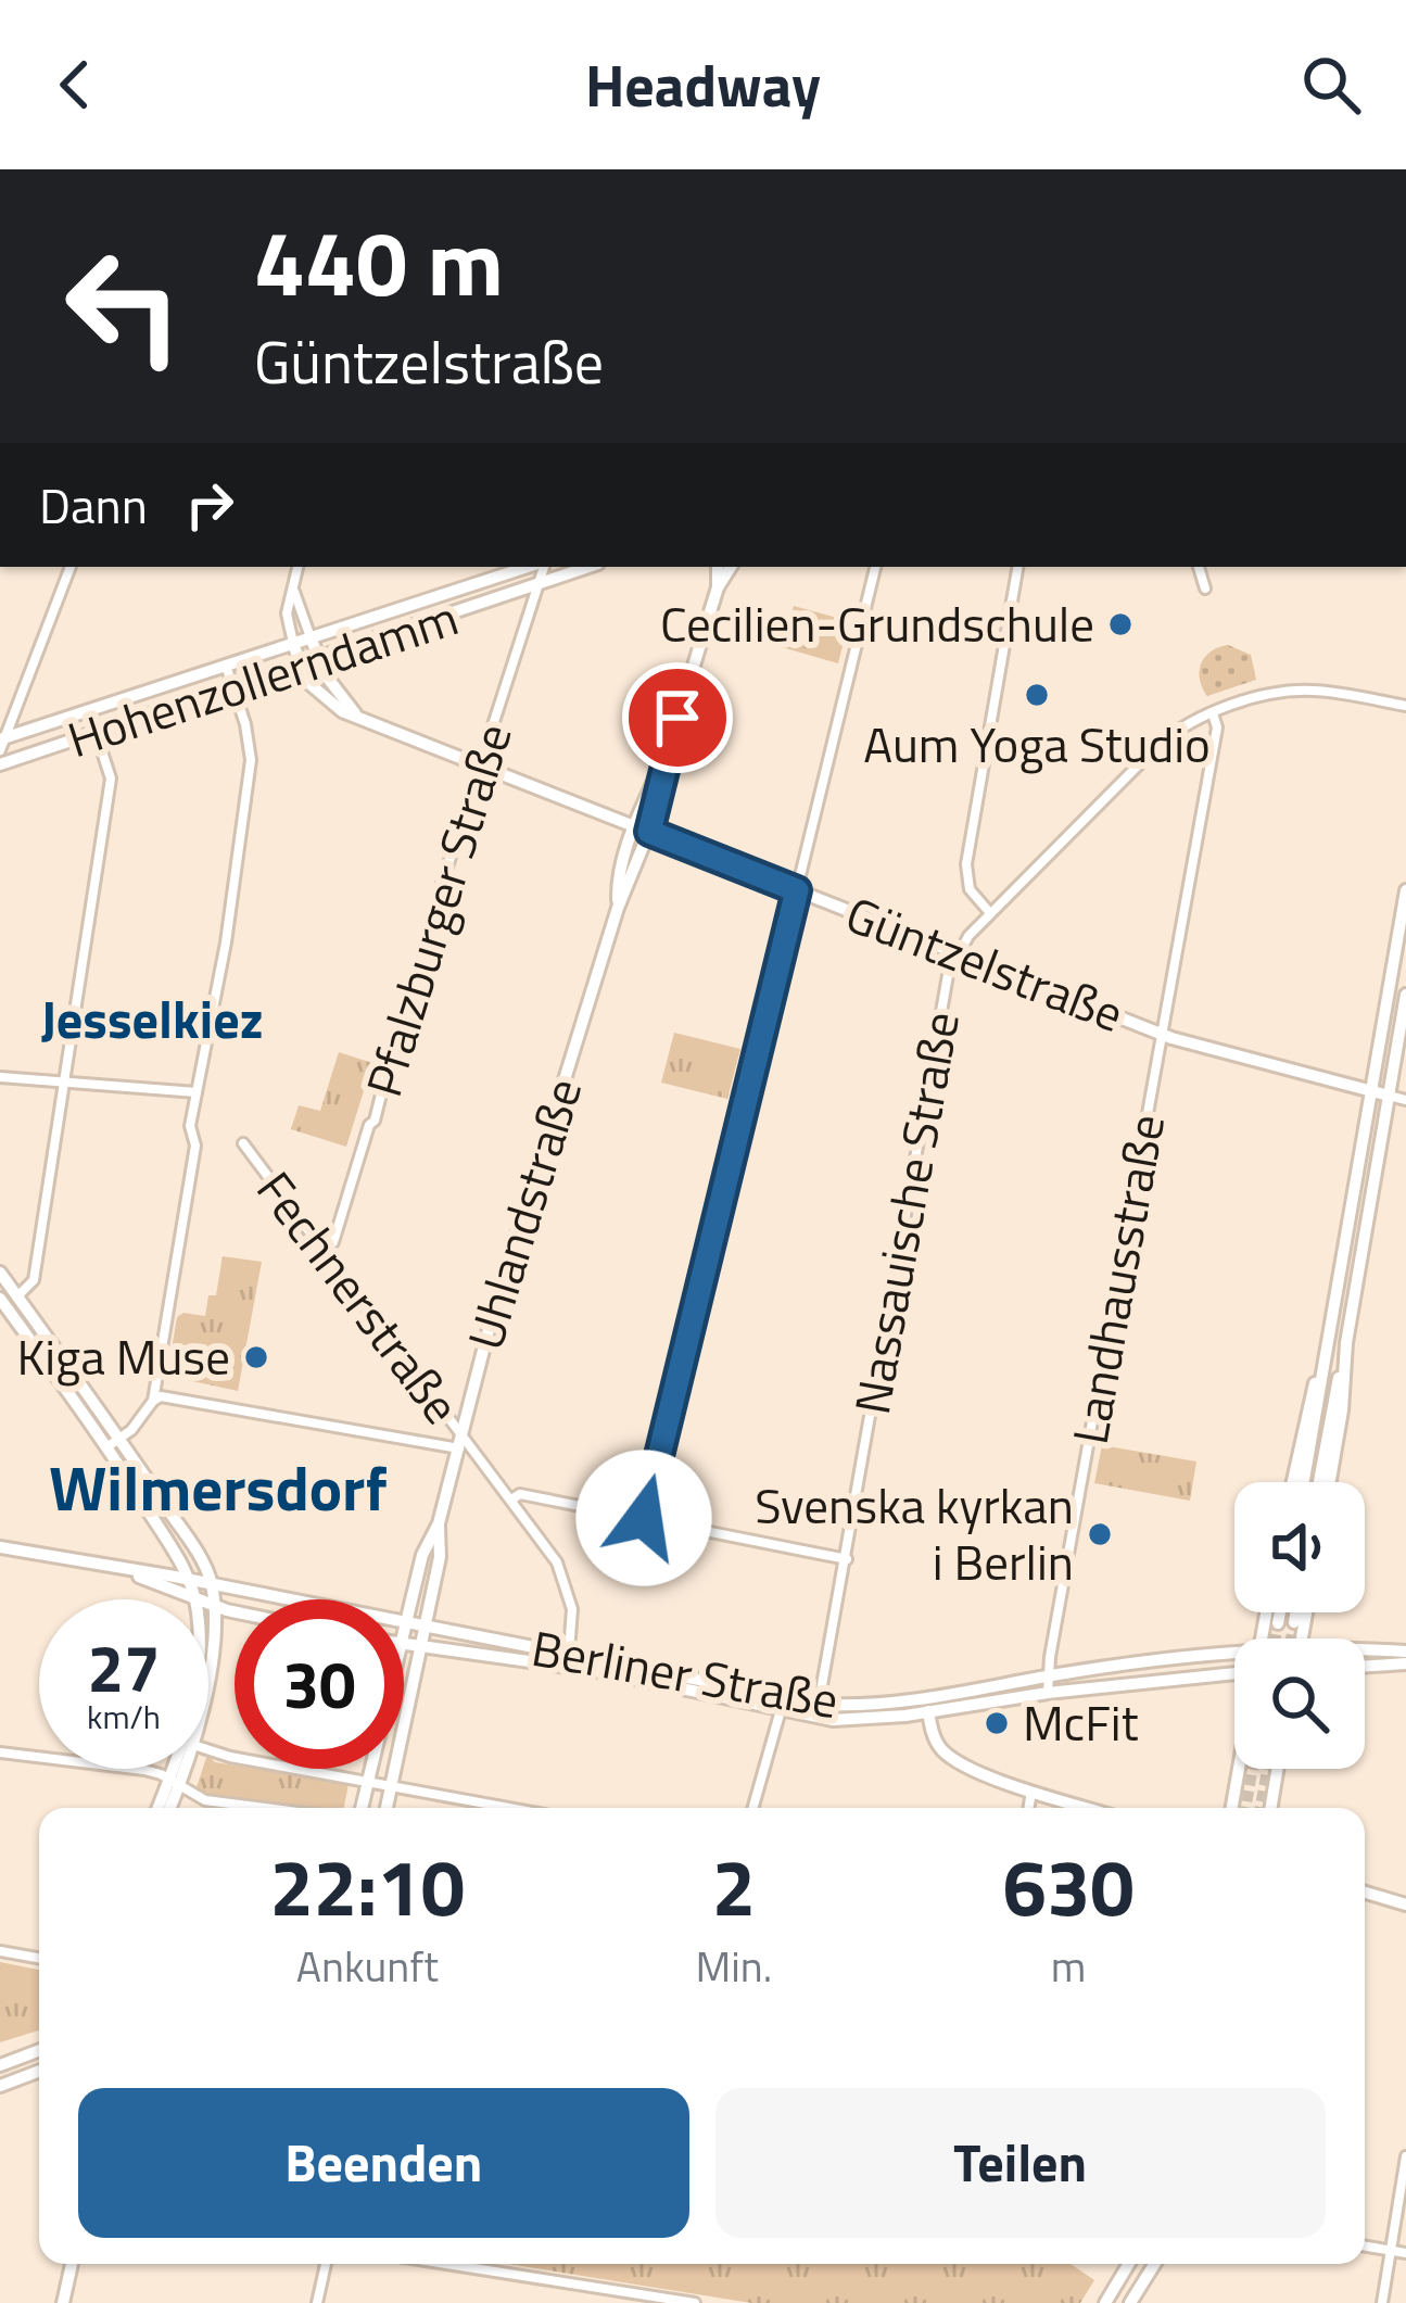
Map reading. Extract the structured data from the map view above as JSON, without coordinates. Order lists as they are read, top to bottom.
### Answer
{
  "streets": {
    "main road": [
      "Hohenzollerndamm",
      "Güntzelstraße",
      "Uhlandstraße",
      "Berliner Straße"
    ],
    "street": [
      "Pfalzburger Straße",
      "Nassauische Straße",
      "Landhausstraße",
      "Fechnerstraße"
    ]
  },
  "crossings": [
    ["Hohenzollerndamm", "Pfalzburger Straße"],
    ["Hohenzollerndamm", "Güntzelstraße"],
    ["Pfalzburger Straße", "Güntzelstraße"],
    ["Pfalzburger Straße", "Fechnerstraße"],
    ["Güntzelstraße", "Nassauische Straße"],
    ["Güntzelstraße", "Uhlandstraße"],
    ["Güntzelstraße", "Landhausstraße"],
    ["Nassauische Straße", "Berliner Straße"],
    ["Uhlandstraße", "Fechnerstraße"],
    ["Uhlandstraße", "Berliner Straße"],
    ["Landhausstraße", "Berliner Straße"],
    ["Fechnerstraße", "Berliner Straße"]
  ],
  "districts": ["Jesselkiez", "Wilmersdorf"],
  "places": [
    "Cecilien-Grundschule",
    "Aum Yoga Studio",
    "Kiga Muse",
    "Svenska kyrkan i Berlin",
    "McFit"
  ],
  "page": {
    "header": "Headway",
    "turn": ["440 m", "Güntzelstraße"],
    "then": "Dann",
    "speed": "27 km/h",
    "limit": "30",
    "eta": [
      "22:10",
      "Ankunft",
      "2",
      "Min.",
      "630",
      "m"
    ],
    "buttons": ["Beenden", "Teilen"]
  }
}
